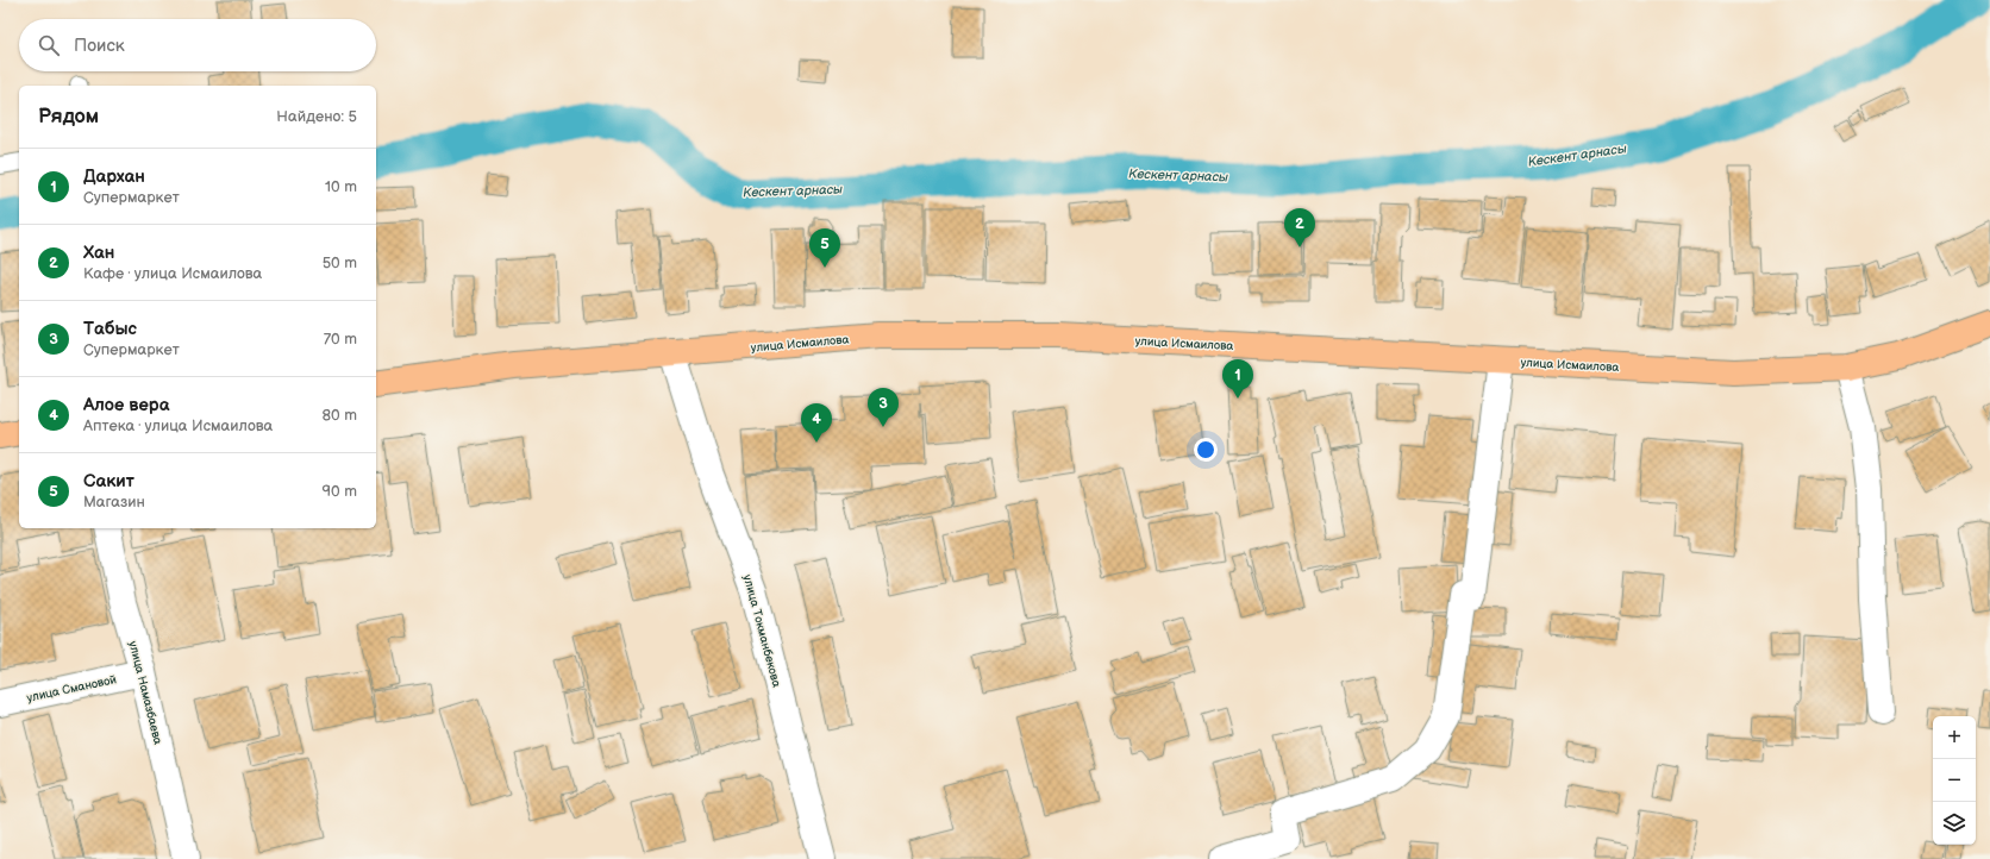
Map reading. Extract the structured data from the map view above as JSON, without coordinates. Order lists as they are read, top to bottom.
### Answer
{
  "streets": {
    "main road": ["улица Исмаилова"],
    "street": ["улица Токманбекова", "улица Смановой", "улица Намазбаева"]
  },
  "crossings": [
    ["улица Исмаилова", "улица Токманбекова"],
    ["улица Смановой", "улица Намазбаева"]
  ],
  "water": ["Кескент арнасы"],
  "page": {
    "search": "Поиск",
    "heading": ["Рядом", "Найдено: 5"],
    "list": [
      {
        "mark": "1",
        "name": "Дархан",
        "note": "Супермаркет",
        "value": "10 m"
      },
      {
        "mark": "2",
        "name": "Хан",
        "note": "Кафе · улица Исмаилова",
        "value": "50 m"
      },
      {
        "mark": "3",
        "name": "Табыс",
        "note": "Супермаркет",
        "value": "70 m"
      },
      {
        "mark": "4",
        "name": "Алое вера",
        "note": "Аптека · улица Исмаилова",
        "value": "80 m"
      },
      {
        "mark": "5",
        "name": "Сакит",
        "note": "Магазин",
        "value": "90 m"
      }
    ],
    "pins": [
      "2",
      "5",
      "1",
      "3",
      "4"
    ],
    "map_buttons": ["+", "−"]
  }
}
